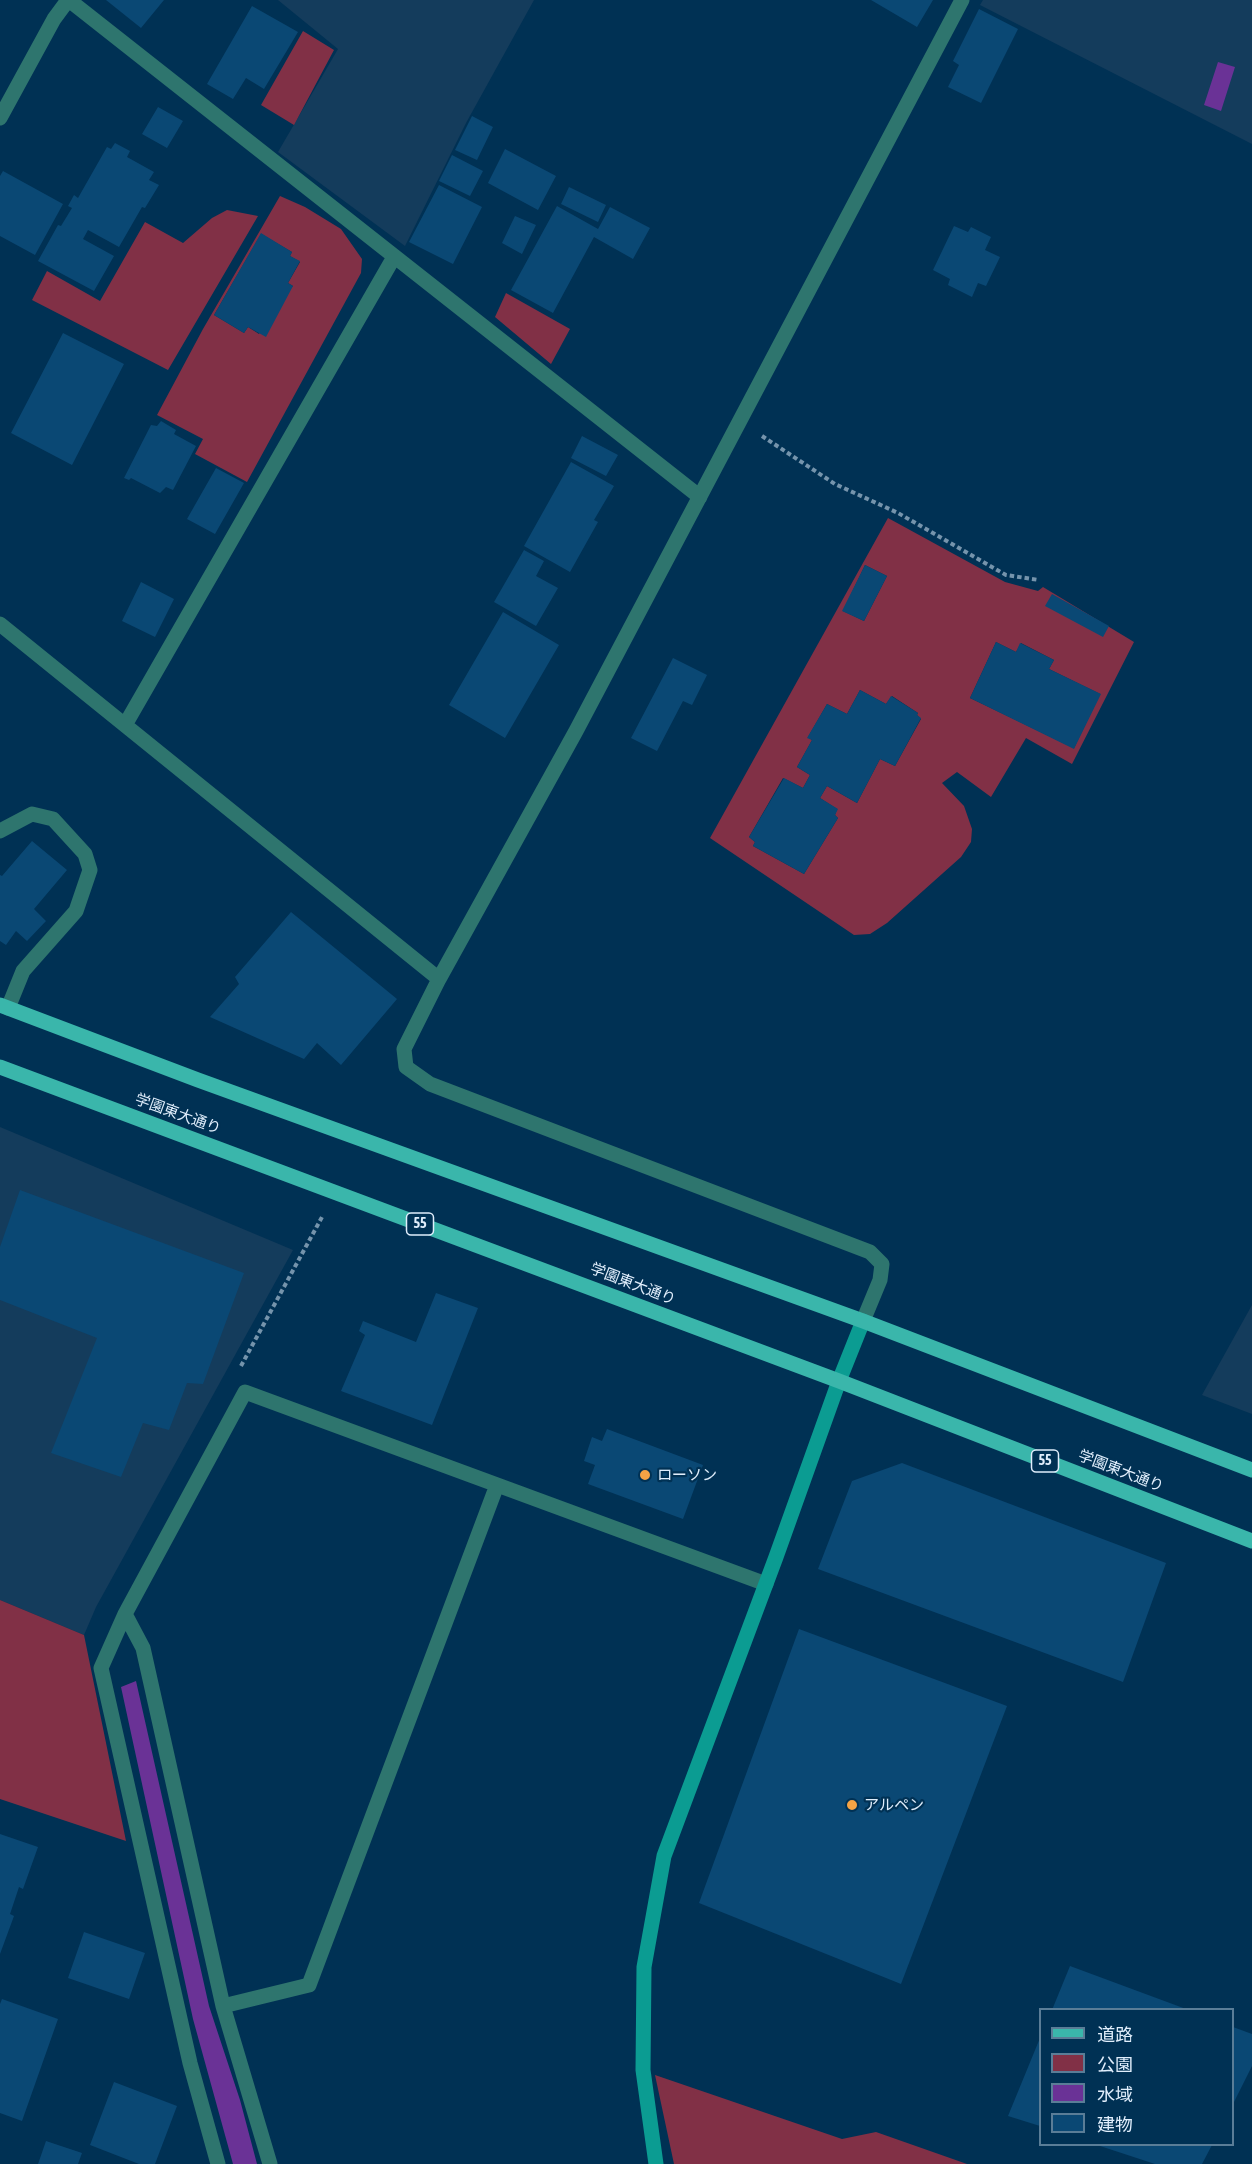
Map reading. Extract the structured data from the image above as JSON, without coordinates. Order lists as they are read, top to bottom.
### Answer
{
  "streets": {
    "main road": ["学園東大通り", "55"]
  },
  "places": ["ローソン", "アルペン"],
  "legend": [
    "道路",
    "公園",
    "水域",
    "建物"
  ]
}
